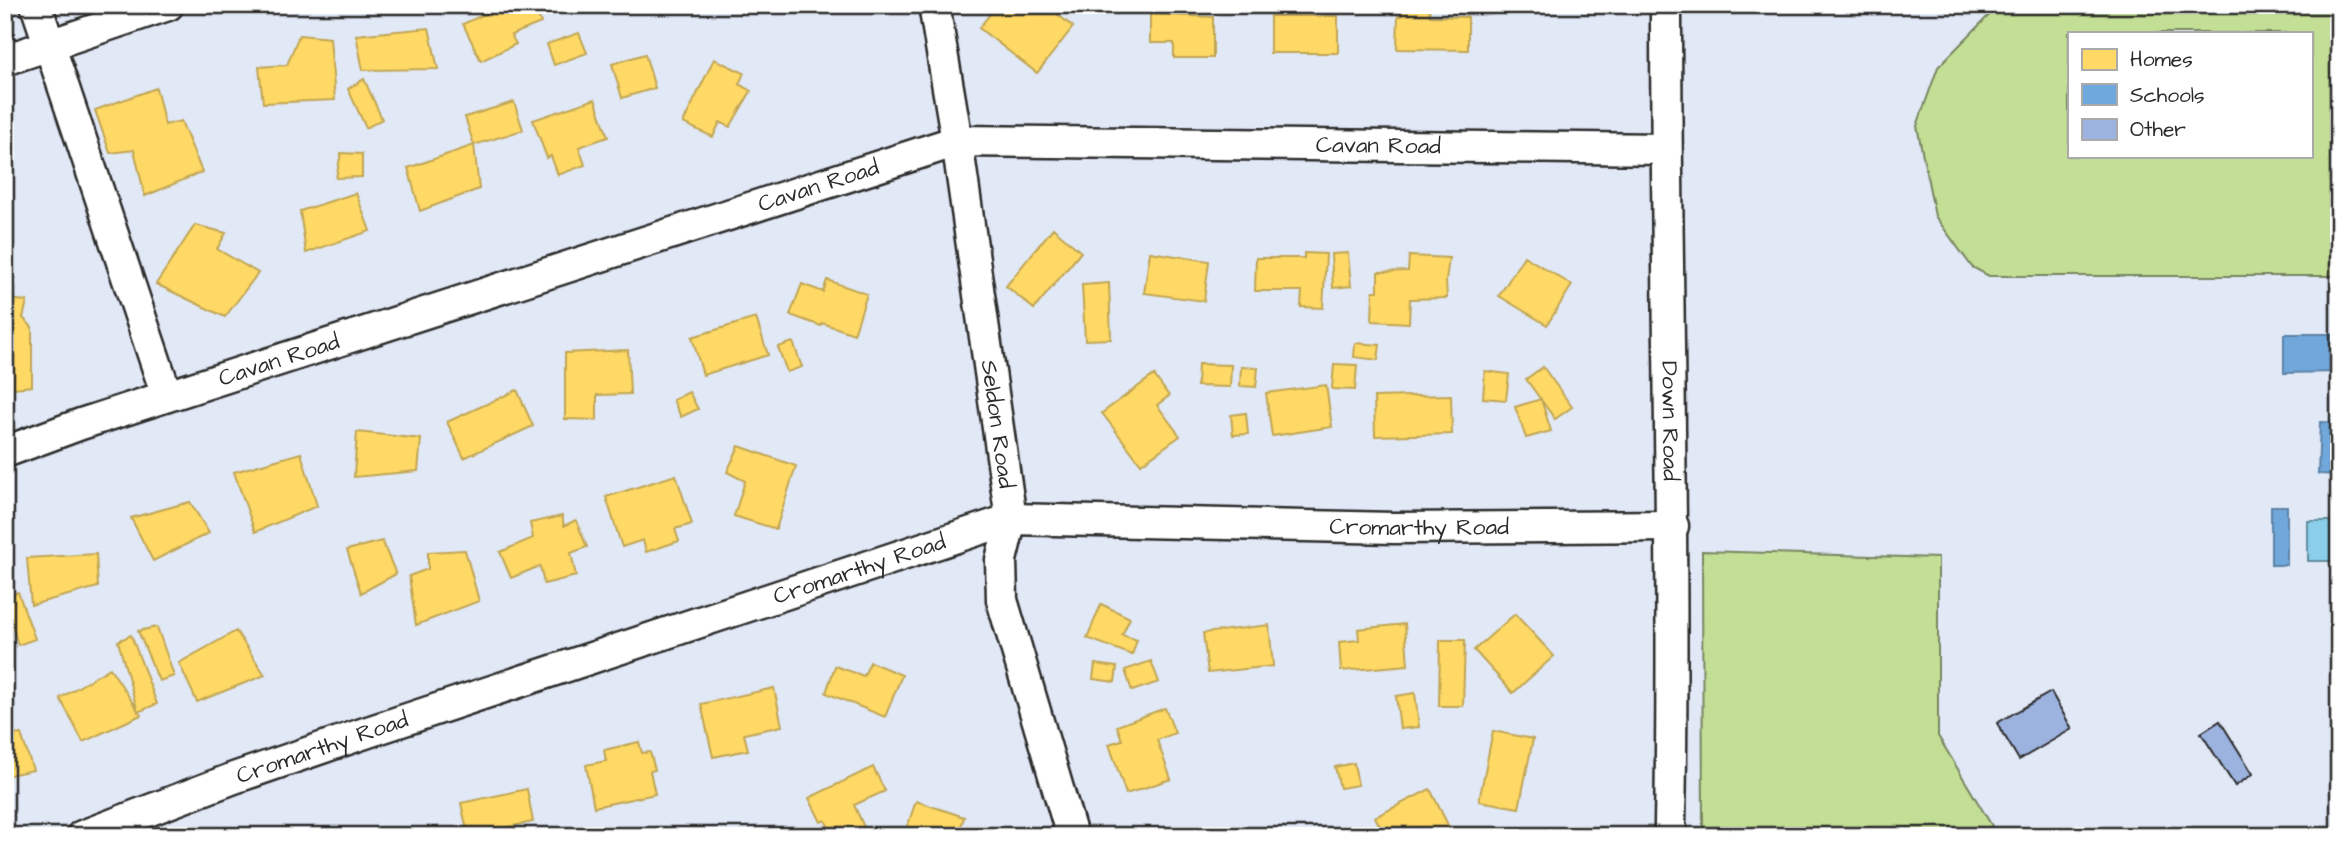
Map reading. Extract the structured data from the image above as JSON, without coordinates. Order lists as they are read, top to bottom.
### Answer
{
  "streets": {
    "street": [
      "Cavan Road",
      "Down Road",
      "Seldon Road",
      "Cromarthy Road"
    ]
  },
  "crossings": [
    ["Cavan Road", "Down Road"],
    ["Cavan Road", "Seldon Road"],
    ["Down Road", "Cromarthy Road"],
    ["Seldon Road", "Cromarthy Road"]
  ],
  "legend": ["Homes", "Schools", "Other"]
}
